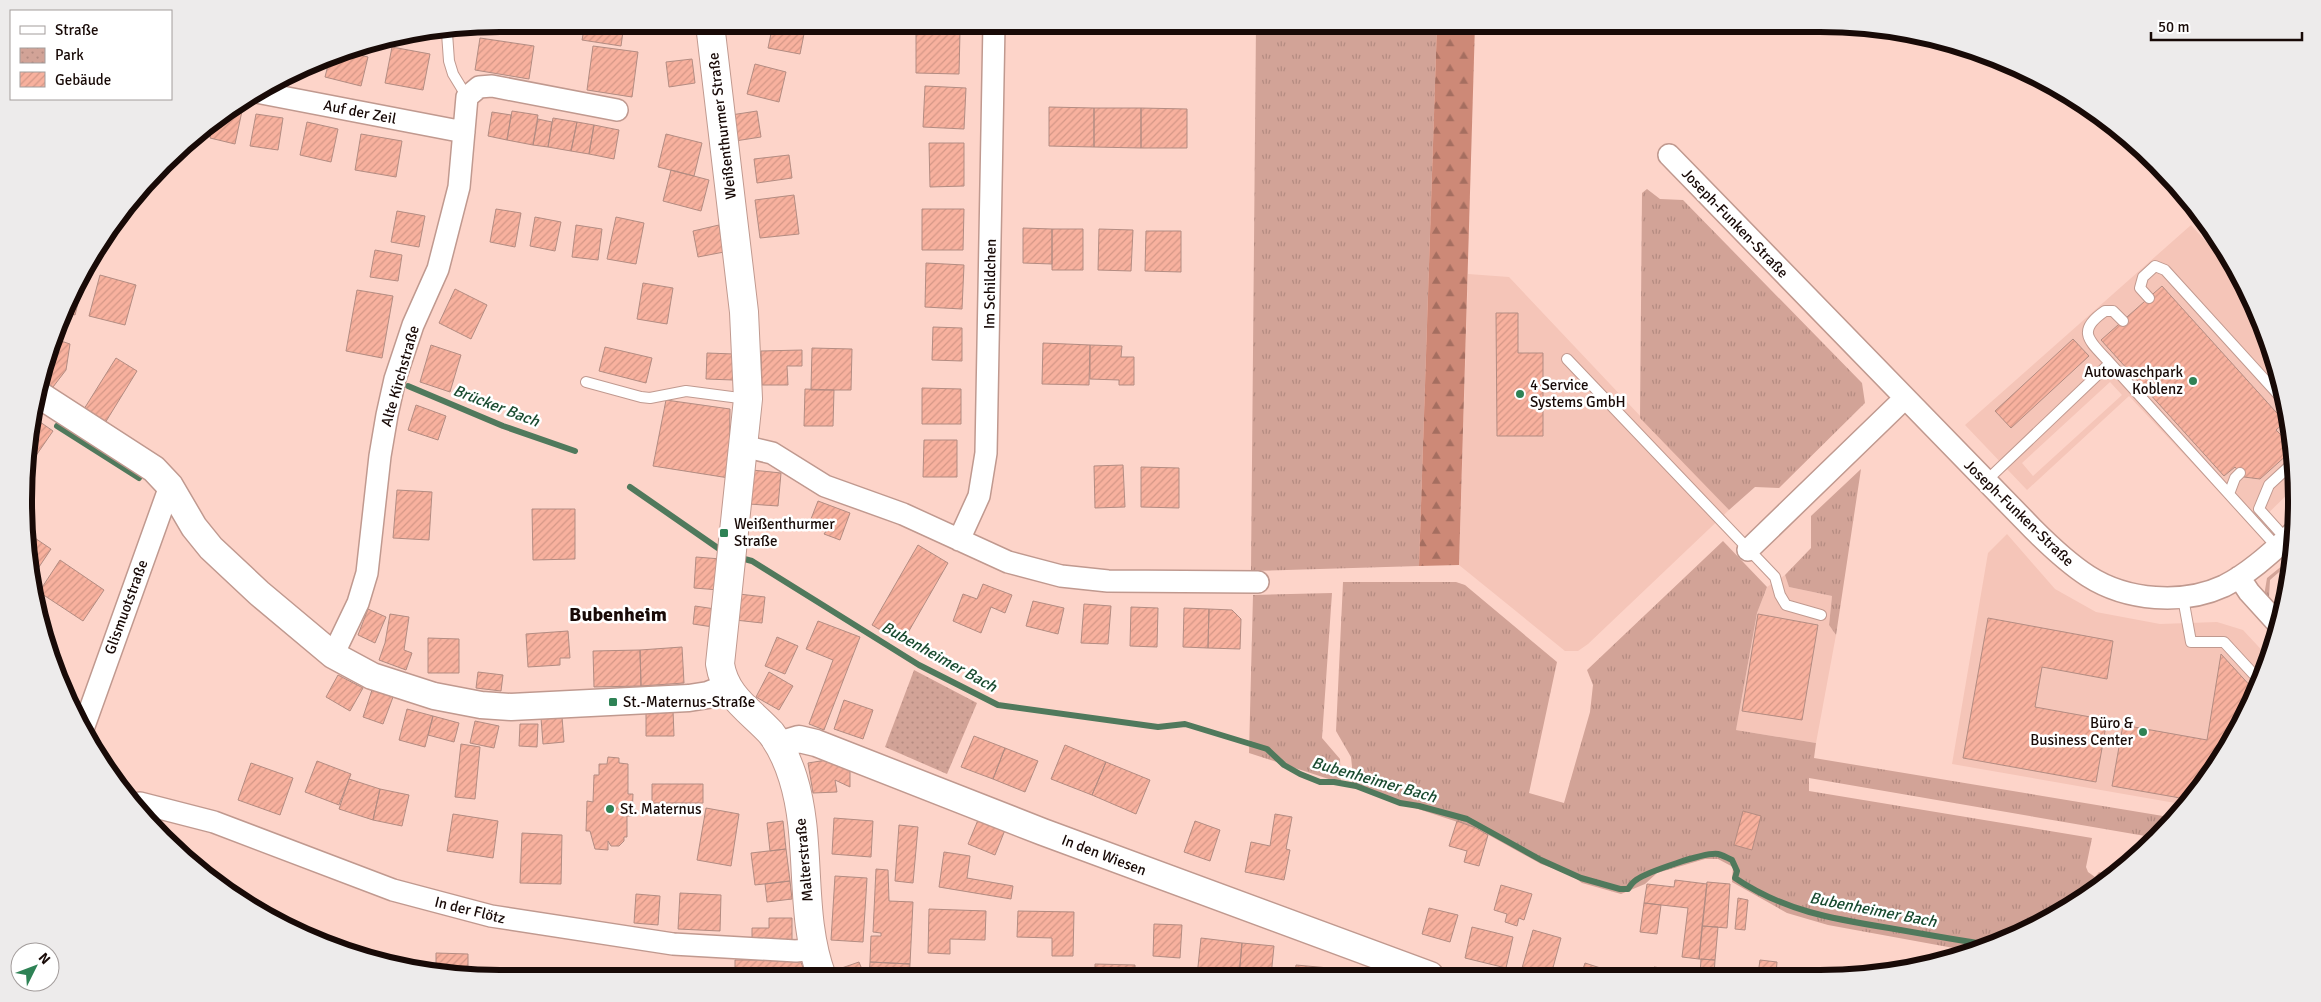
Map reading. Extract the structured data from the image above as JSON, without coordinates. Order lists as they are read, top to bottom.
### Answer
{
  "streets": {
    "main road": ["Weißenthurmer Straße", "Malterstraße"],
    "street": [
      "Auf der Zeil",
      "Joseph-Funken-Straße",
      "Im Schildchen",
      "Alte Kirchstraße",
      "Glismuotstraße",
      "In den Wiesen",
      "In der Flötz"
    ]
  },
  "crossings": [
    ["Auf der Zeil", "Alte Kirchstraße"],
    ["Weißenthurmer Straße", "In den Wiesen"],
    ["Weißenthurmer Straße", "Malterstraße"],
    ["In den Wiesen", "Malterstraße"],
    ["Malterstraße", "In der Flötz"]
  ],
  "districts": ["Bubenheim"],
  "water": ["Brücker Bach", "Bubenheimer Bach"],
  "places": {
    "other": [
      "Autowaschpark Koblenz",
      "4 Service Systems GmbH",
      "Büro & Business Center",
      "St. Maternus"
    ],
    "transit": ["Weißenthurmer Straße", "St.-Maternus-Straße"]
  },
  "legend": ["Straße", "Park", "Gebäude"],
  "scale_bar": "50 m",
  "north": "top right"
}
